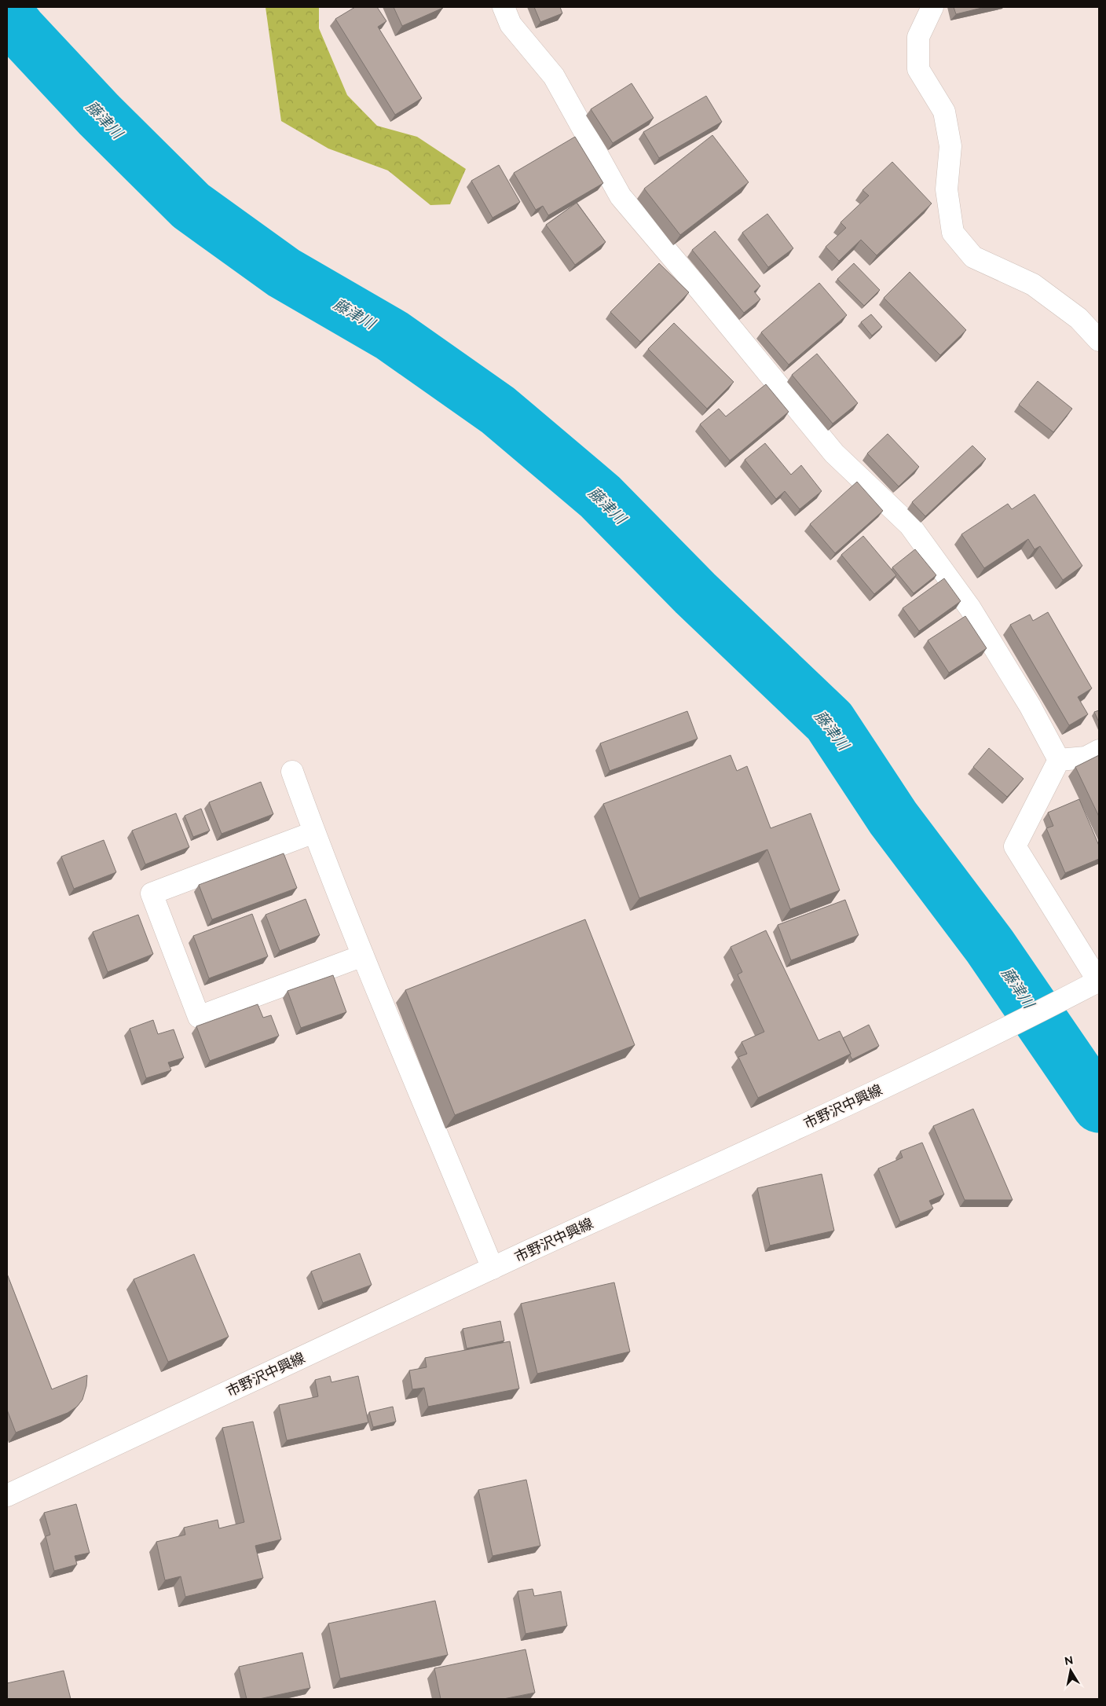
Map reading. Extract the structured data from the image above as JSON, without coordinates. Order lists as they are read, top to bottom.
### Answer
{
  "streets": {
    "street": ["市野沢中興線"]
  },
  "water": ["藤津川"],
  "north": "top"
}
